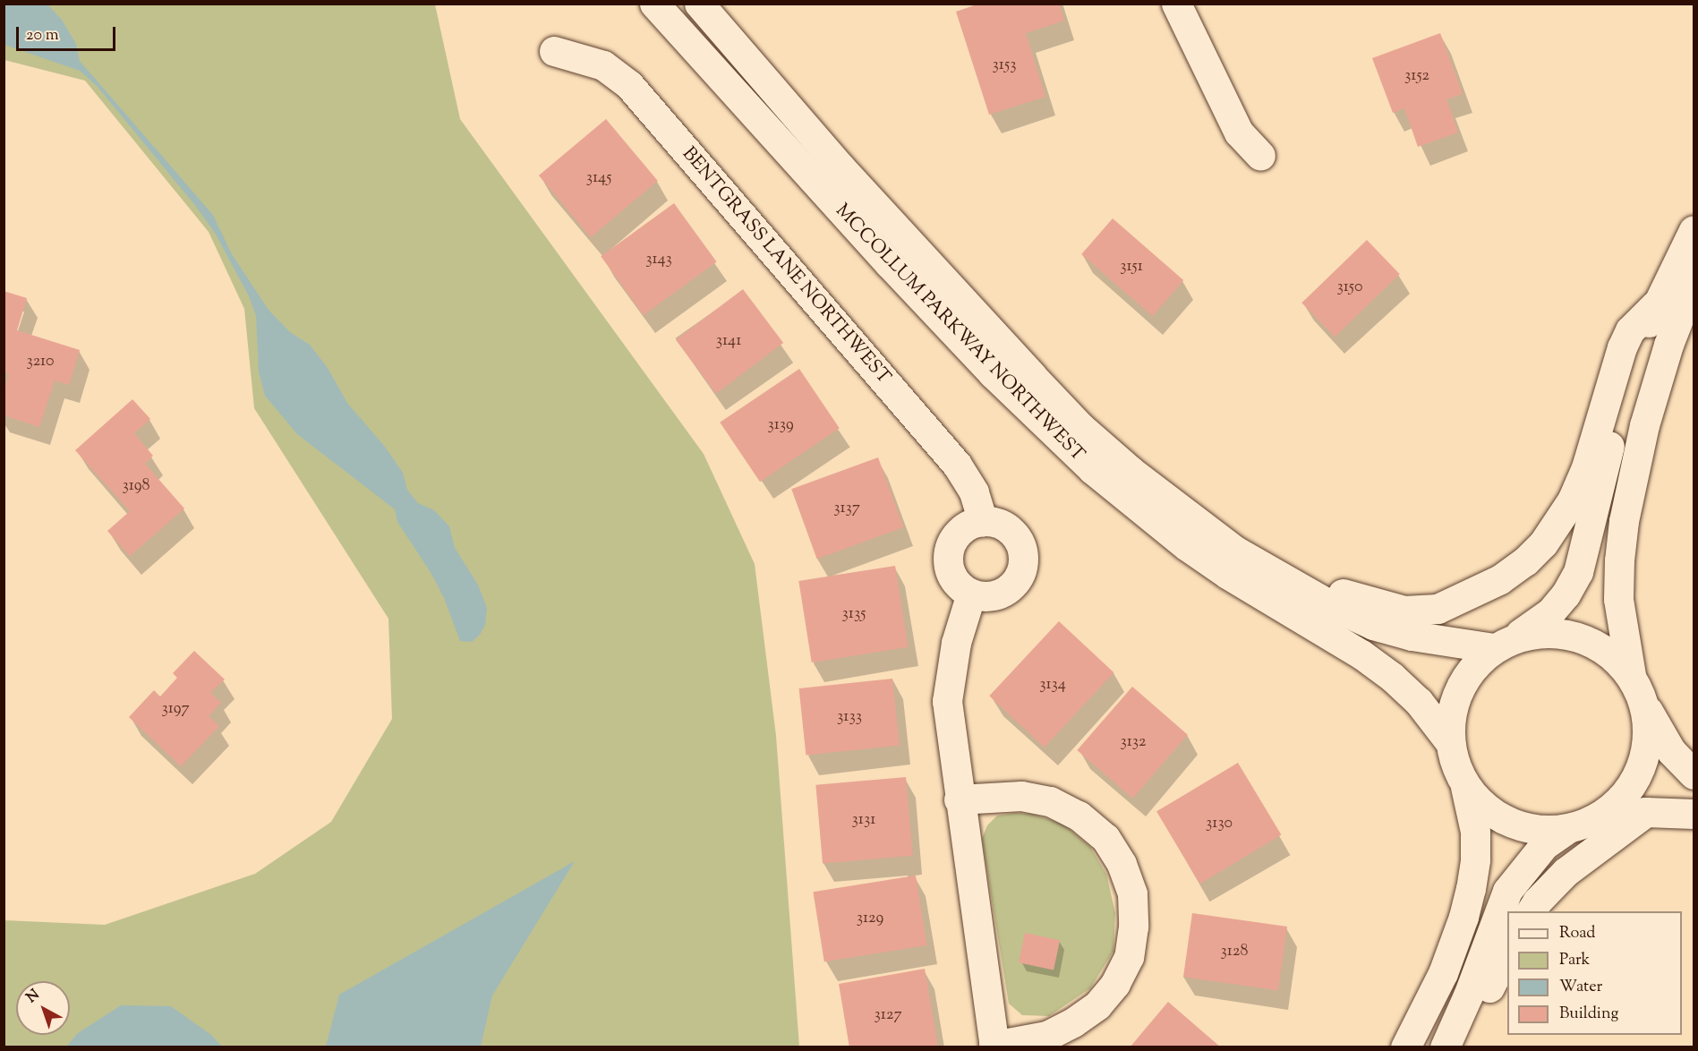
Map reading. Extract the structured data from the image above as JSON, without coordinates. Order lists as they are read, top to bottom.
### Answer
{
  "streets": {
    "street": ["BENTGRASS LANE NORTHWEST", "MCCOLLUM PARKWAY NORTHWEST"]
  },
  "house_numbers": [
    "3153",
    "3152",
    "3145",
    "3143",
    "3151",
    "3150",
    "3141",
    "3210",
    "3139",
    "3198",
    "3137",
    "3135",
    "3134",
    "3197",
    "3133",
    "3132",
    "3131",
    "3130",
    "3129",
    "3128",
    "3127"
  ],
  "legend": [
    "Road",
    "Park",
    "Water",
    "Building"
  ],
  "scale_bar": "20 m",
  "north": "top left"
}
